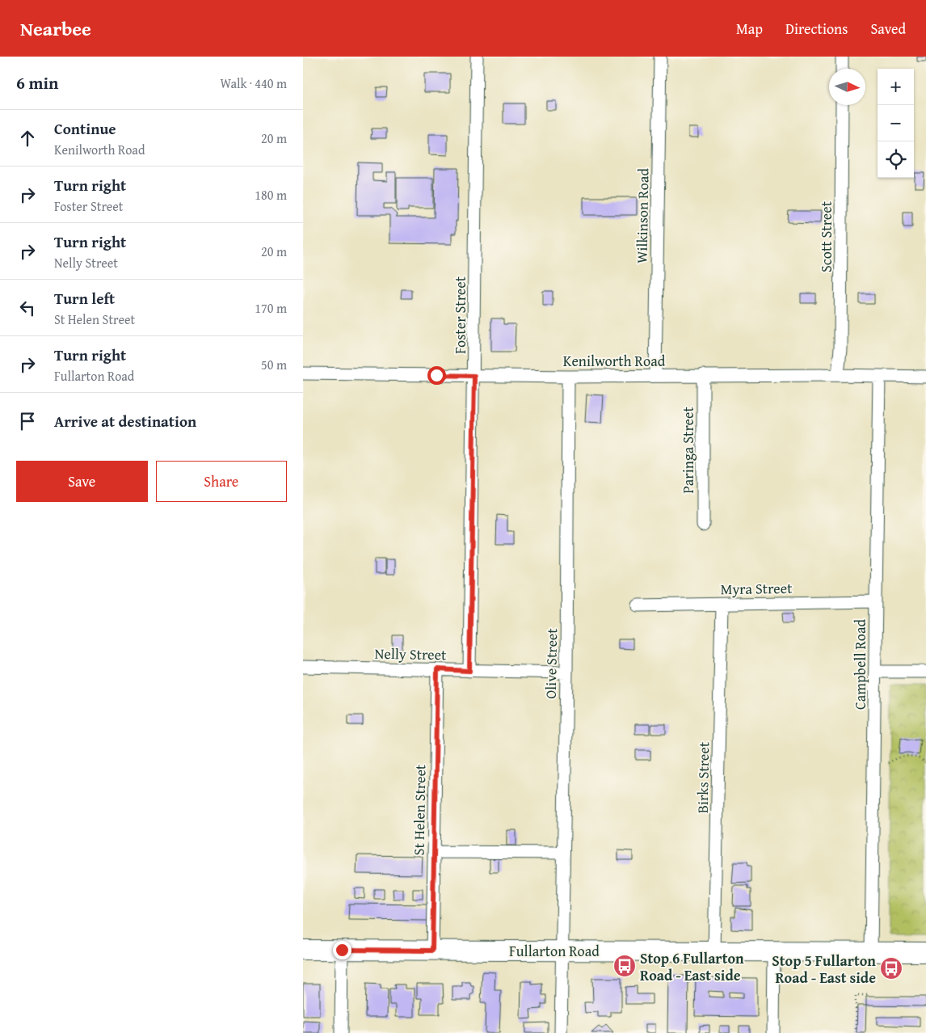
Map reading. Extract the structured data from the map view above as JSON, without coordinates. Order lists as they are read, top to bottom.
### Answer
{
  "streets": {
    "main road": ["Fullarton Road"],
    "street": [
      "Wilkinson Road",
      "Scott Street",
      "Foster Street",
      "Kenilworth Road",
      "Paringa Street",
      "Myra Street",
      "Nelly Street",
      "Olive Street",
      "Campbell Road",
      "Birks Street",
      "St Helen Street"
    ]
  },
  "crossings": [
    ["Wilkinson Road", "Kenilworth Road"],
    ["Scott Street", "Kenilworth Road"],
    ["Foster Street", "Kenilworth Road"],
    ["Foster Street", "Nelly Street"],
    ["Kenilworth Road", "Paringa Street"],
    ["Kenilworth Road", "Olive Street"],
    ["Kenilworth Road", "Campbell Road"],
    ["Myra Street", "Campbell Road"],
    ["Myra Street", "Birks Street"],
    ["Nelly Street", "Olive Street"],
    ["Nelly Street", "St Helen Street"],
    ["Olive Street", "Fullarton Road"],
    ["Campbell Road", "Fullarton Road"],
    ["Birks Street", "Fullarton Road"],
    ["St Helen Street", "Fullarton Road"]
  ],
  "places": {
    "bus stop": ["Stop 6 Fullarton Road - East side", "Stop 5 Fullarton Road - East side"]
  },
  "north": "right",
  "page": {
    "header": "Nearbee",
    "nav": ["Map", "Directions", "Saved"],
    "heading": ["6 min", "Walk · 440 m"],
    "map_buttons": ["+", "−"],
    "list": [
      ["Continue", "Kenilworth Road", "20 m"],
      ["Turn right", "Foster Street", "180 m"],
      ["Turn right", "Nelly Street", "20 m"],
      ["Turn left", "St Helen Street", "170 m"],
      ["Turn right", "Fullarton Road", "50 m"],
      "Arrive at destination"
    ],
    "buttons": ["Save", "Share"]
  }
}
